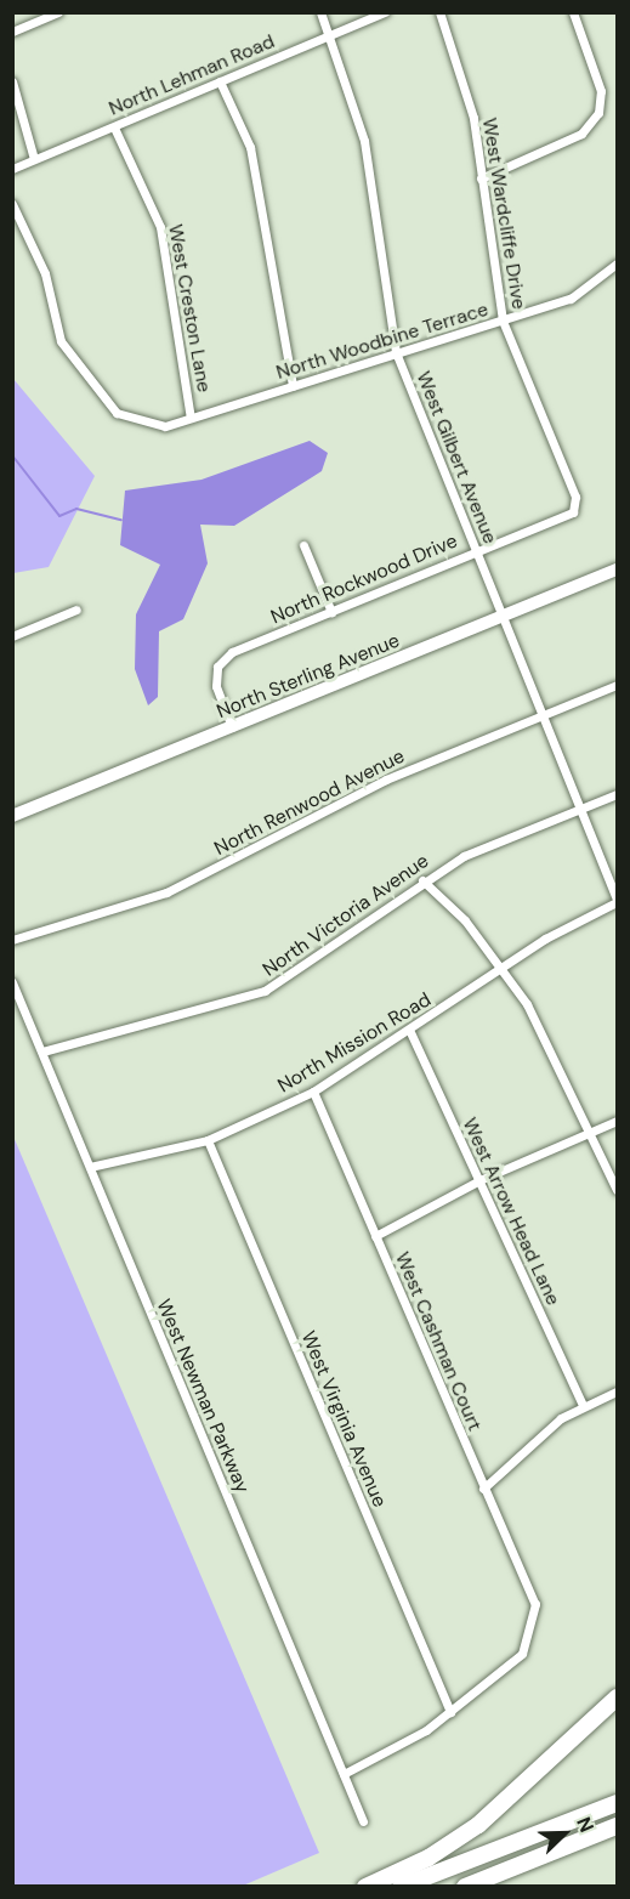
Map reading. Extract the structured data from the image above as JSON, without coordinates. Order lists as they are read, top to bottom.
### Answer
{
  "streets": {
    "main road": ["North Sterling Avenue"],
    "street": [
      "North Lehman Road",
      "West Wardcliffe Drive",
      "West Creston Lane",
      "North Woodbine Terrace",
      "West Gilbert Avenue",
      "North Rockwood Drive",
      "North Renwood Avenue",
      "North Victoria Avenue",
      "North Mission Road",
      "West Arrow Head Lane",
      "West Cashman Court",
      "West Newman Parkway",
      "West Virginia Avenue"
    ]
  },
  "crossings": [
    ["North Lehman Road", "West Creston Lane"],
    ["North Lehman Road", "West Gilbert Avenue"],
    ["West Wardcliffe Drive", "North Woodbine Terrace"],
    ["West Wardcliffe Drive", "North Rockwood Drive"],
    ["West Creston Lane", "North Woodbine Terrace"],
    ["North Woodbine Terrace", "West Gilbert Avenue"],
    ["West Gilbert Avenue", "North Rockwood Drive"],
    ["West Gilbert Avenue", "North Sterling Avenue"],
    ["West Gilbert Avenue", "North Renwood Avenue"],
    ["West Gilbert Avenue", "North Victoria Avenue"],
    ["West Gilbert Avenue", "North Mission Road"],
    ["North Rockwood Drive", "North Sterling Avenue"],
    ["North Victoria Avenue", "West Newman Parkway"],
    ["North Mission Road", "West Arrow Head Lane"],
    ["North Mission Road", "West Cashman Court"],
    ["North Mission Road", "West Newman Parkway"],
    ["North Mission Road", "West Virginia Avenue"],
    ["West Cashman Court", "West Virginia Avenue"]
  ],
  "north": "top right"
}
